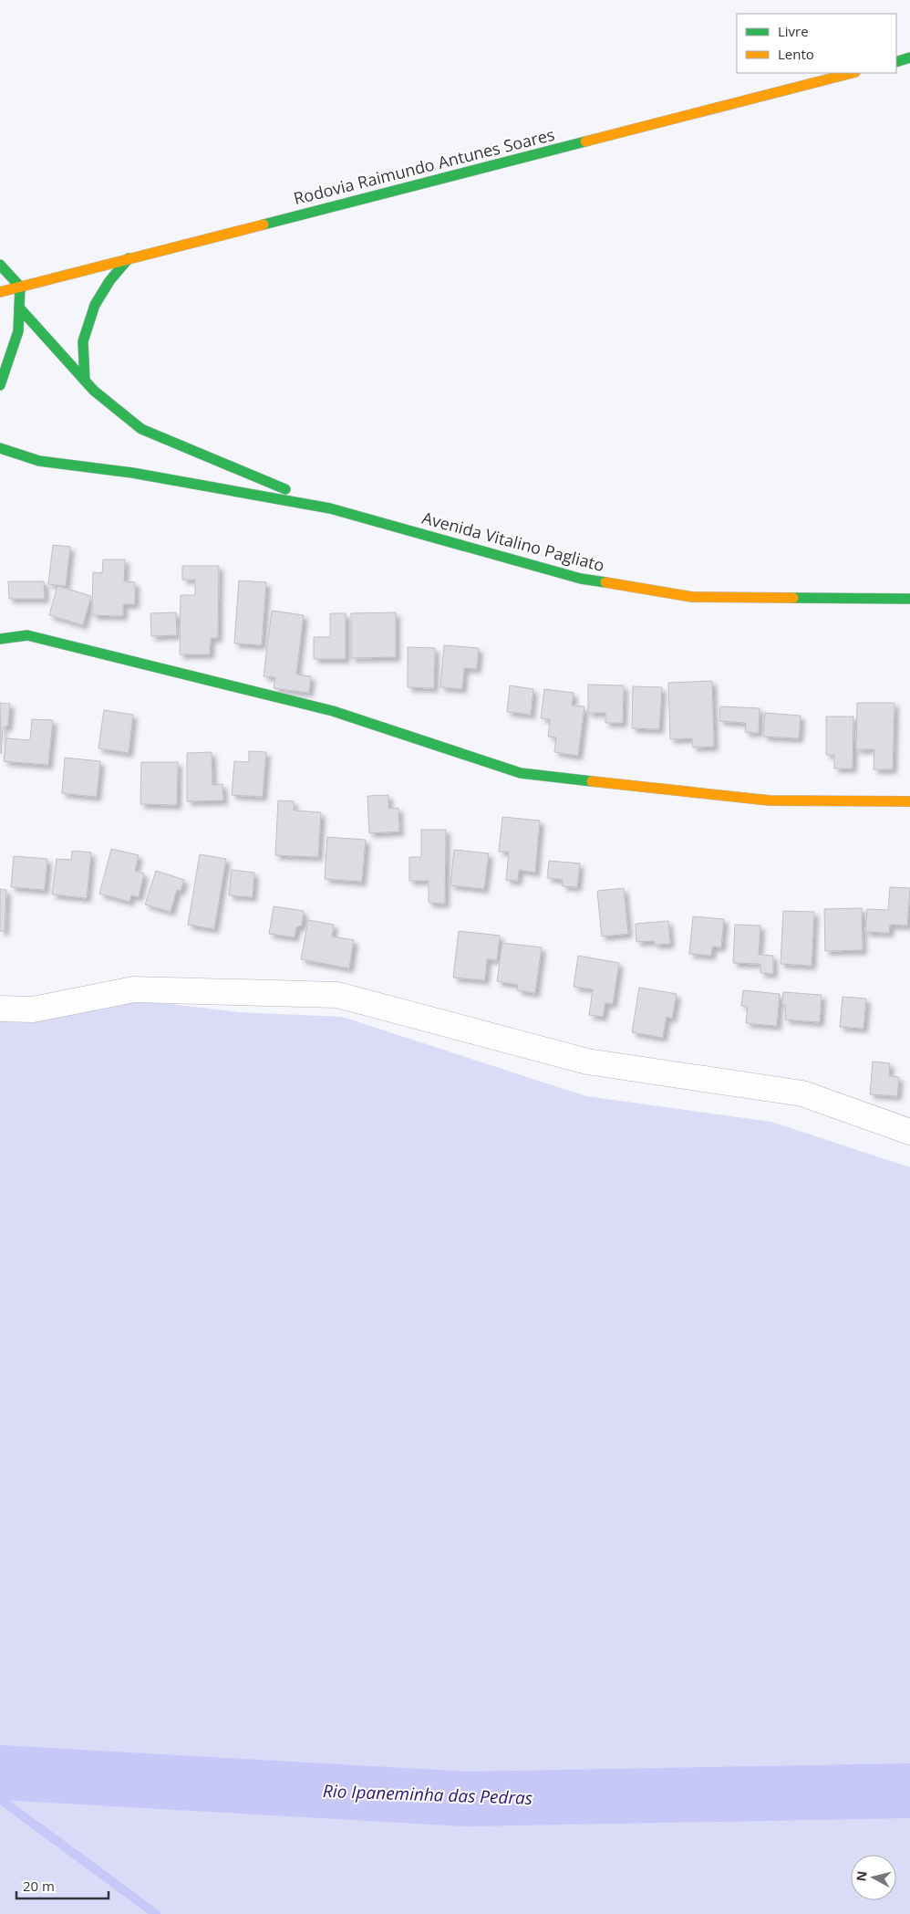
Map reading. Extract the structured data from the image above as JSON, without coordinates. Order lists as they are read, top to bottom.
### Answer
{
  "streets": {
    "street": ["Rodovia Raimundo Antunes Soares", "Avenida Vitalino Pagliato"]
  },
  "water": ["Rio Ipaneminha das Pedras"],
  "legend": ["Livre", "Lento"],
  "scale_bar": "20 m",
  "north": "left"
}
